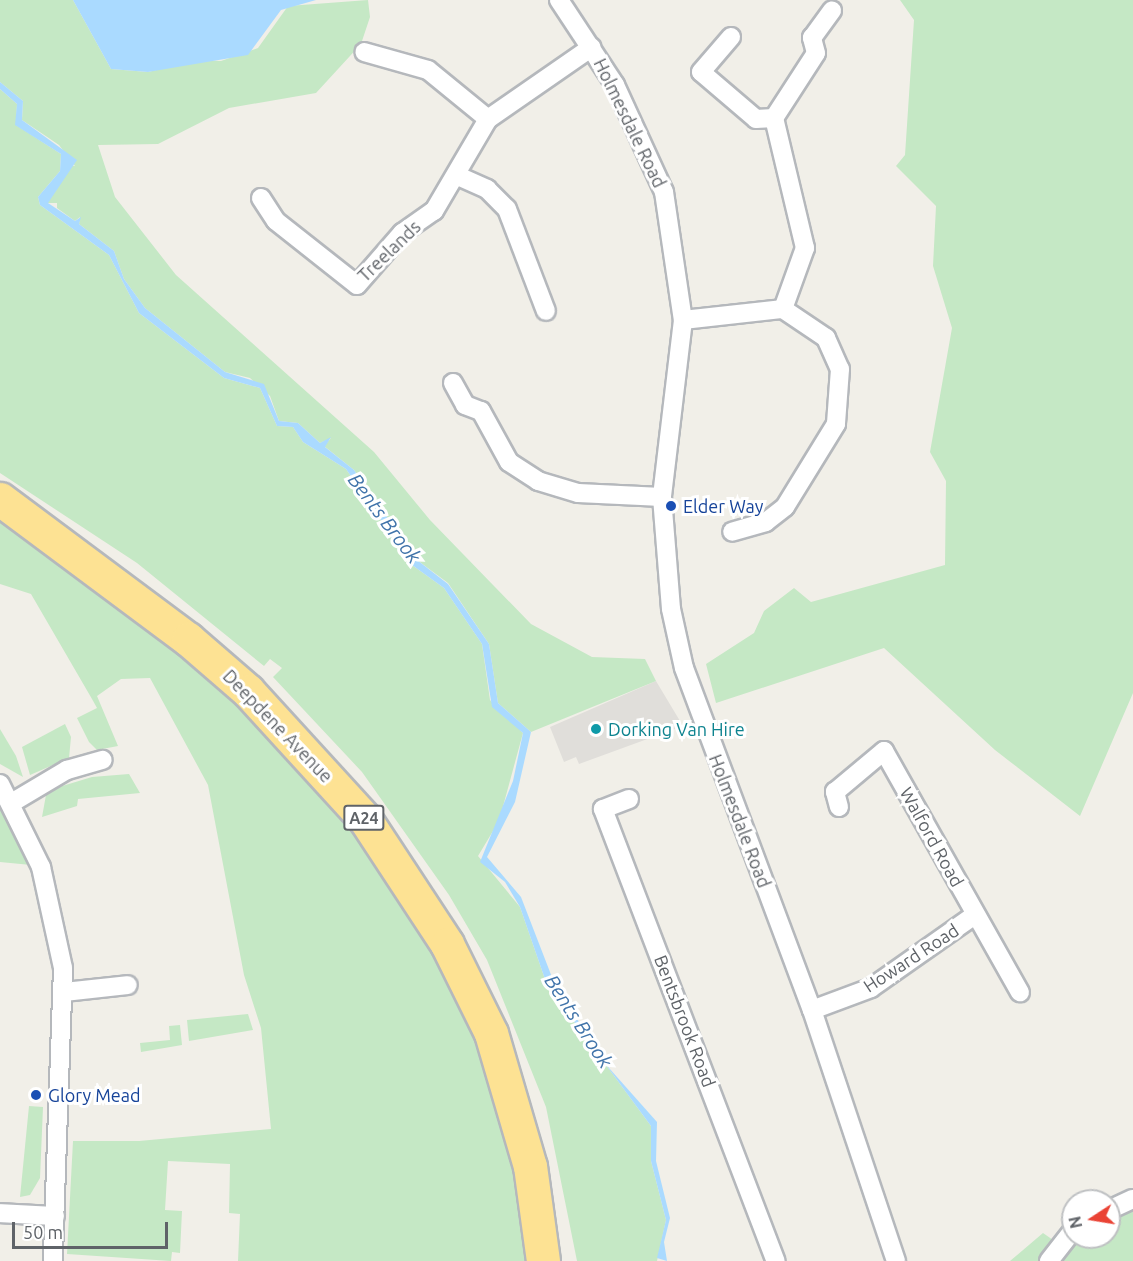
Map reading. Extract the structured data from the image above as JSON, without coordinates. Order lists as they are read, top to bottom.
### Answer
{
  "streets": {
    "highway": ["Deepdene Avenue", "A24"],
    "street": [
      "Holmesdale Road",
      "Treelands",
      "Walford Road",
      "Howard Road",
      "Bentsbrook Road"
    ]
  },
  "crossings": [
    ["Holmesdale Road", "Treelands"],
    ["Holmesdale Road", "Howard Road"],
    ["Walford Road", "Howard Road"]
  ],
  "water": ["Bents Brook"],
  "places": ["Elder Way", "Dorking Van Hire", "Glory Mead"],
  "scale_bar": "50 m",
  "north": "left"
}
